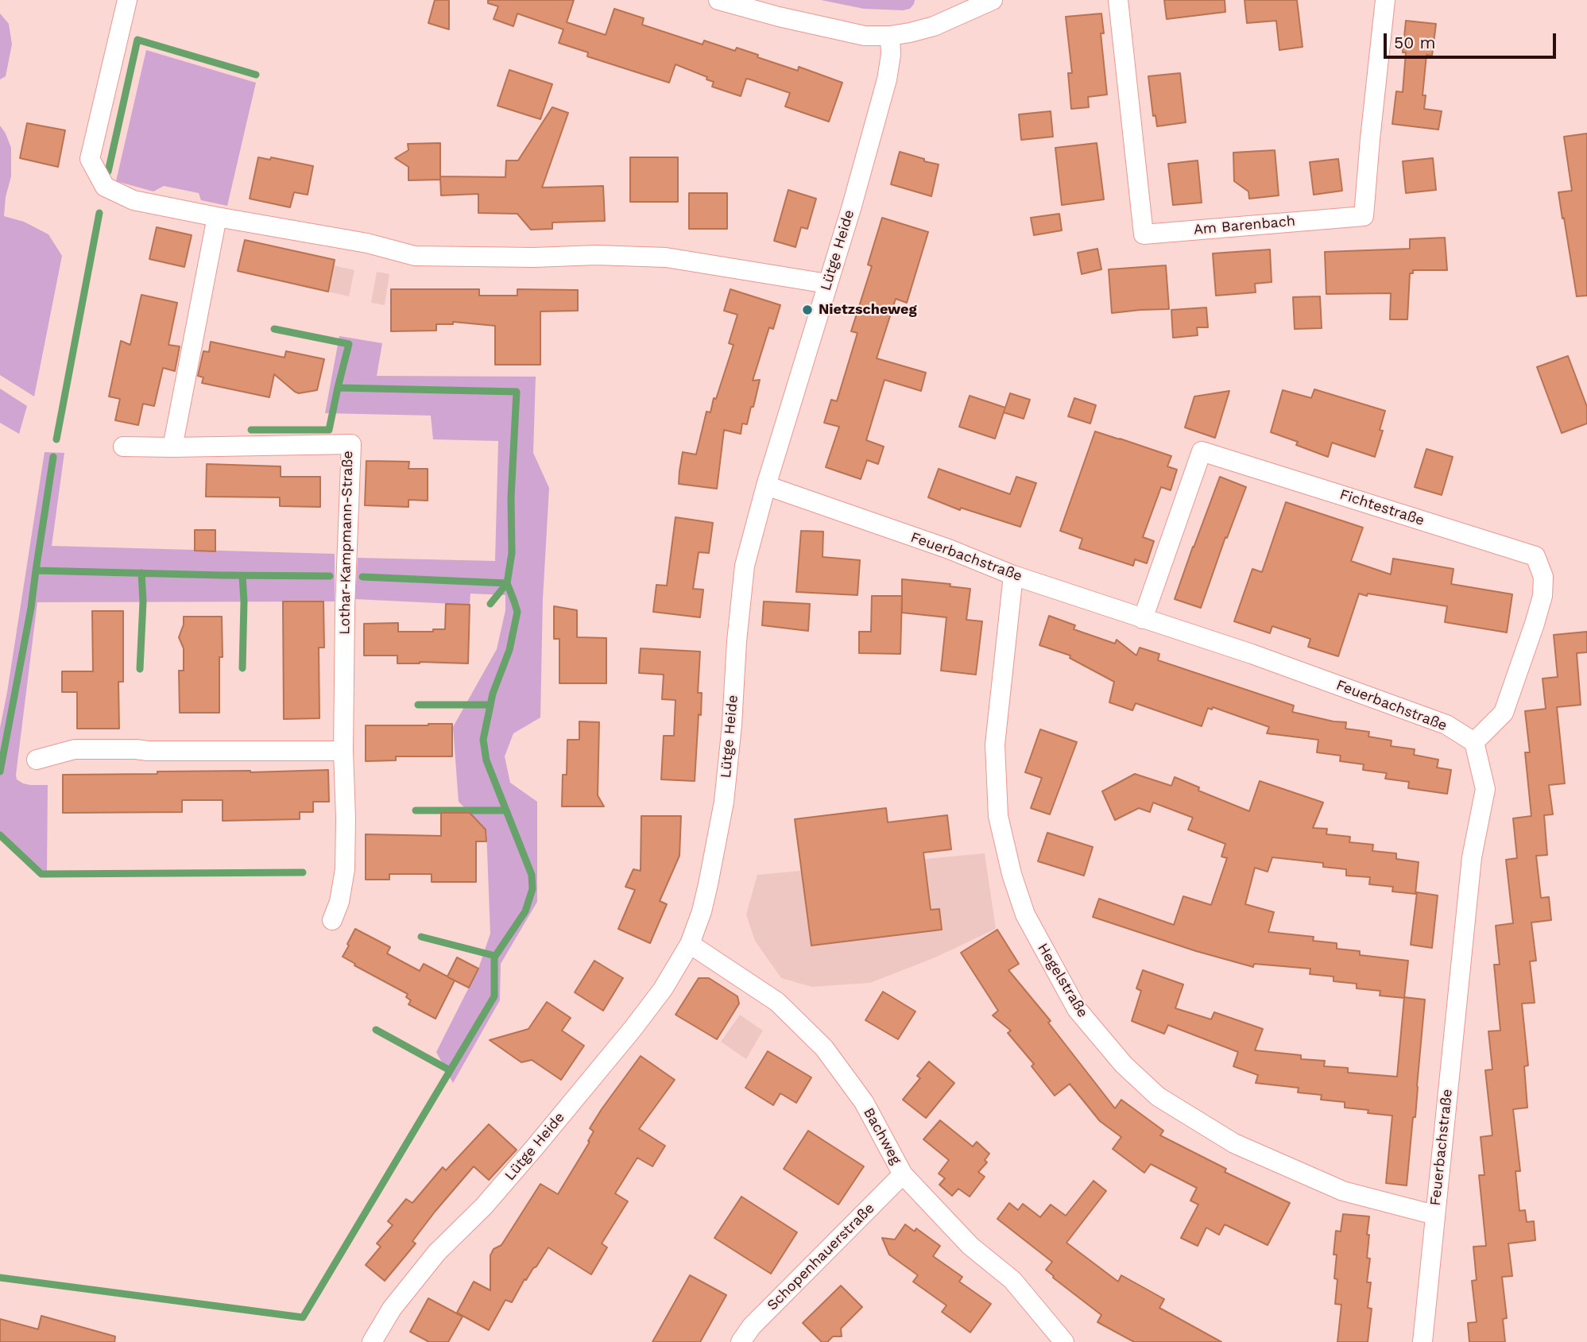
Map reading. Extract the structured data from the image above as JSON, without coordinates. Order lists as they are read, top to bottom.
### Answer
{
  "streets": {
    "street": [
      "Am Barenbach",
      "Lütge Heide",
      "Fichtestraße",
      "Lothar-Kampmann-Straße",
      "Feuerbachstraße",
      "Hegelstraße",
      "Bachweg",
      "Schopenhauerstraße"
    ]
  },
  "crossings": [
    ["Lütge Heide", "Feuerbachstraße"],
    ["Lütge Heide", "Bachweg"],
    ["Fichtestraße", "Feuerbachstraße"],
    ["Feuerbachstraße", "Hegelstraße"],
    ["Bachweg", "Schopenhauerstraße"]
  ],
  "places": ["Nietzscheweg"],
  "scale_bar": "50 m"
}
